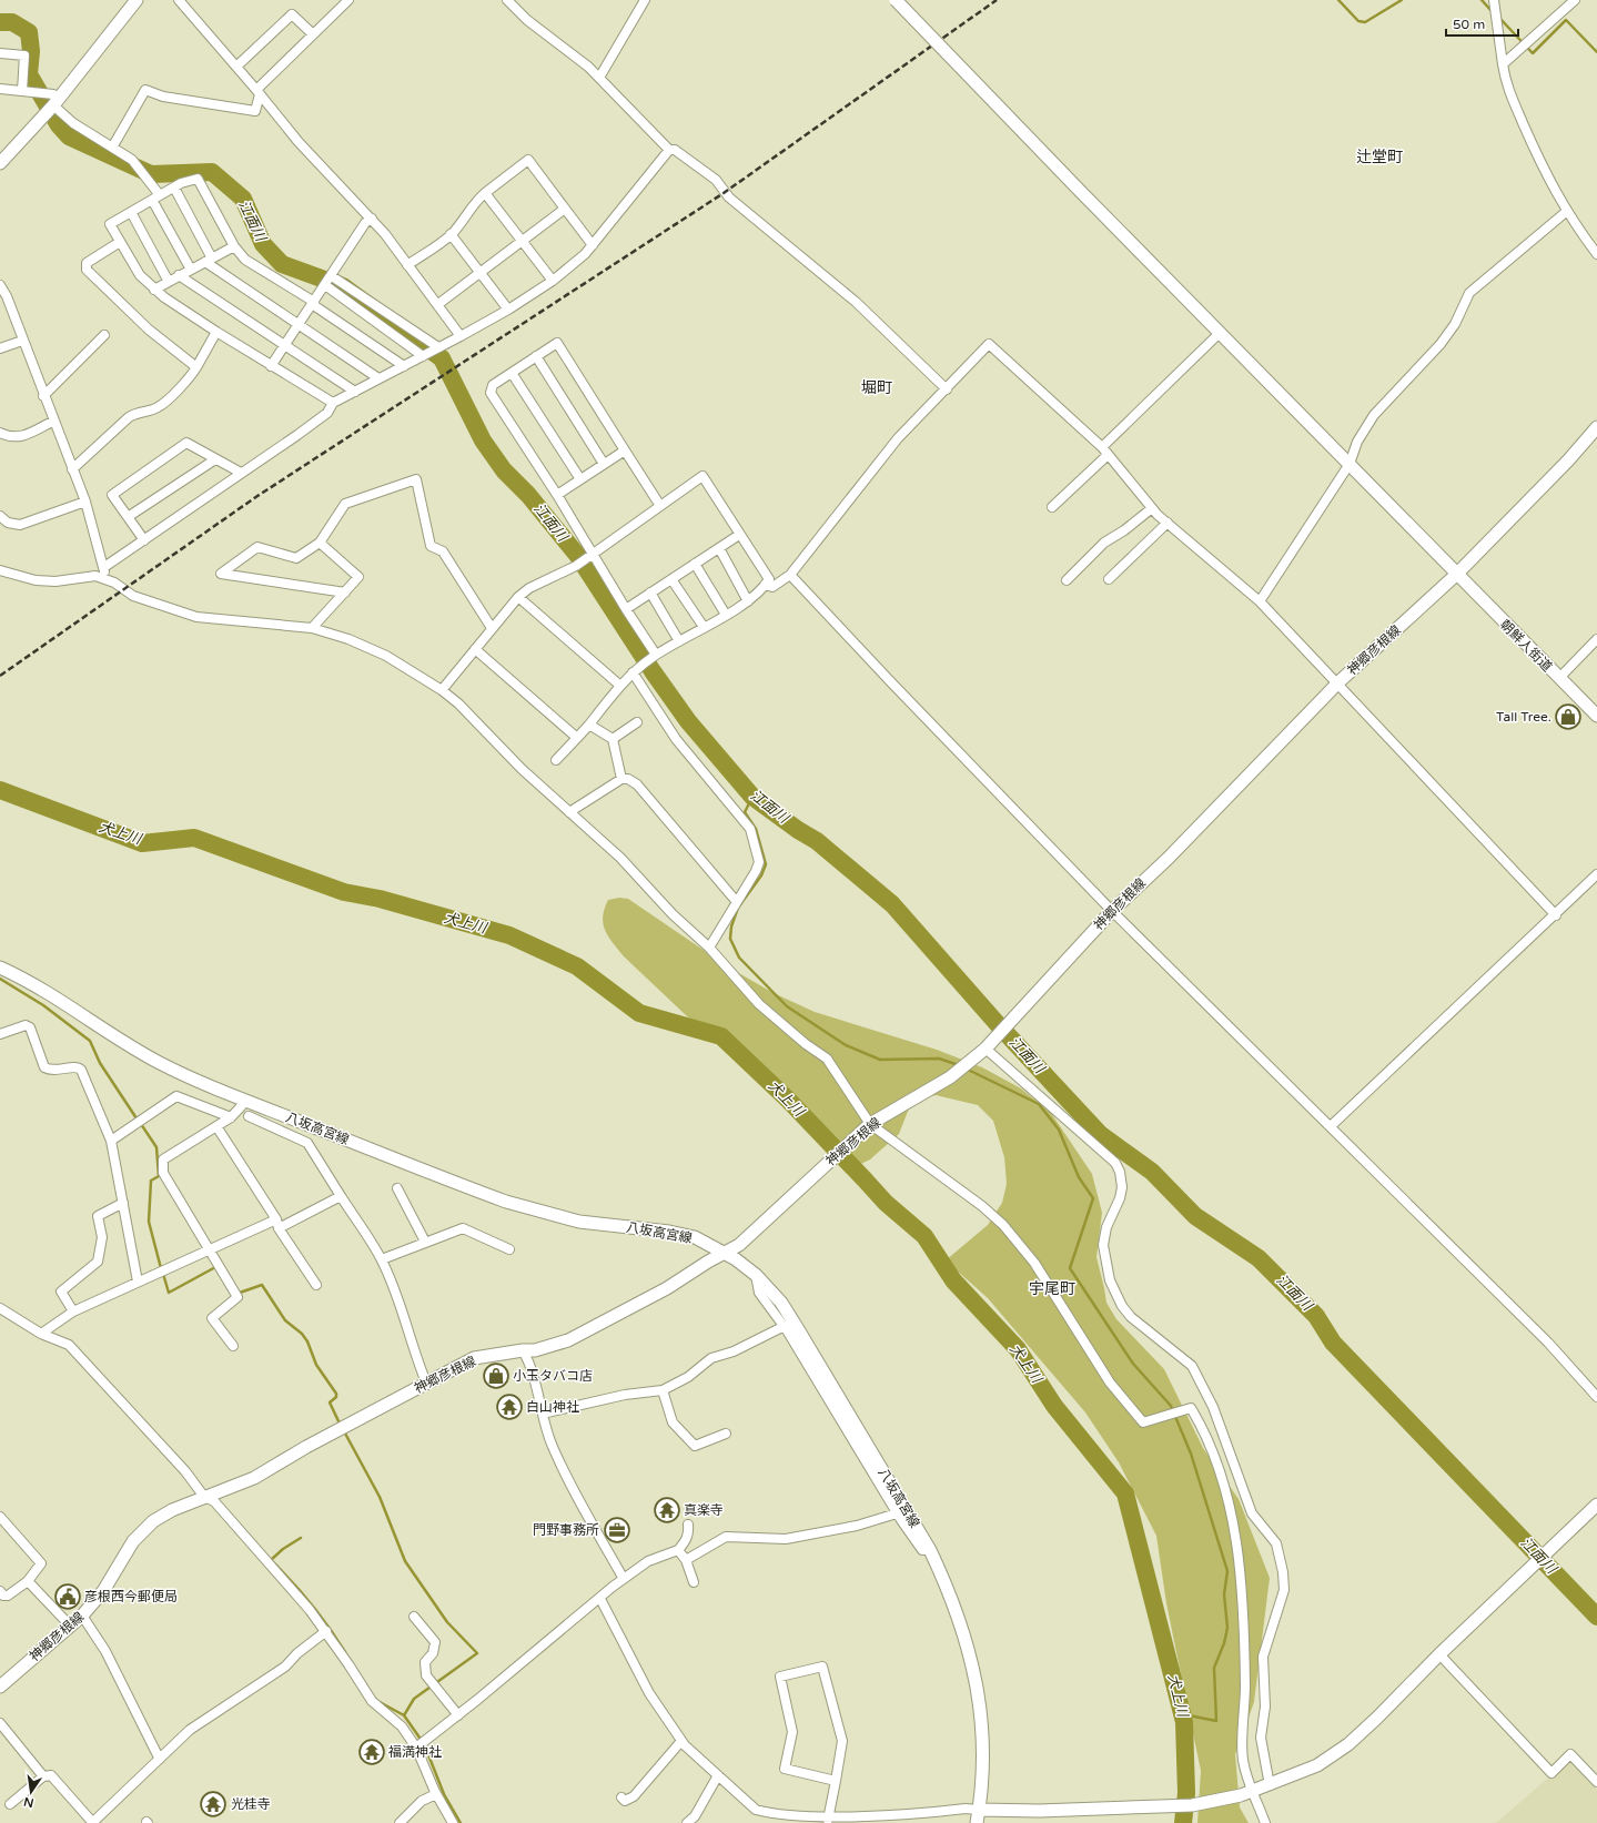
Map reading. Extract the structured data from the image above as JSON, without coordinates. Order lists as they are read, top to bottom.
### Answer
{
  "streets": {
    "main road": ["朝鮮人街道", "神郷彦根線", "八坂高宮線"]
  },
  "crossings": [
    ["朝鮮人街道", "神郷彦根線"],
    ["神郷彦根線", "八坂高宮線"]
  ],
  "districts": ["辻堂町", "堀町", "宇尾町"],
  "water": ["江面川", "犬上川"],
  "places": {
    "shop": ["Tall Tree.", "小玉タバコ店"],
    "temple": [
      "白山神社",
      "真楽寺",
      "福満神社",
      "光桂寺"
    ],
    "office": ["門野事務所"],
    "public building": ["彦根西今郵便局"]
  },
  "scale_bar": "50 m",
  "north": "bottom"
}
